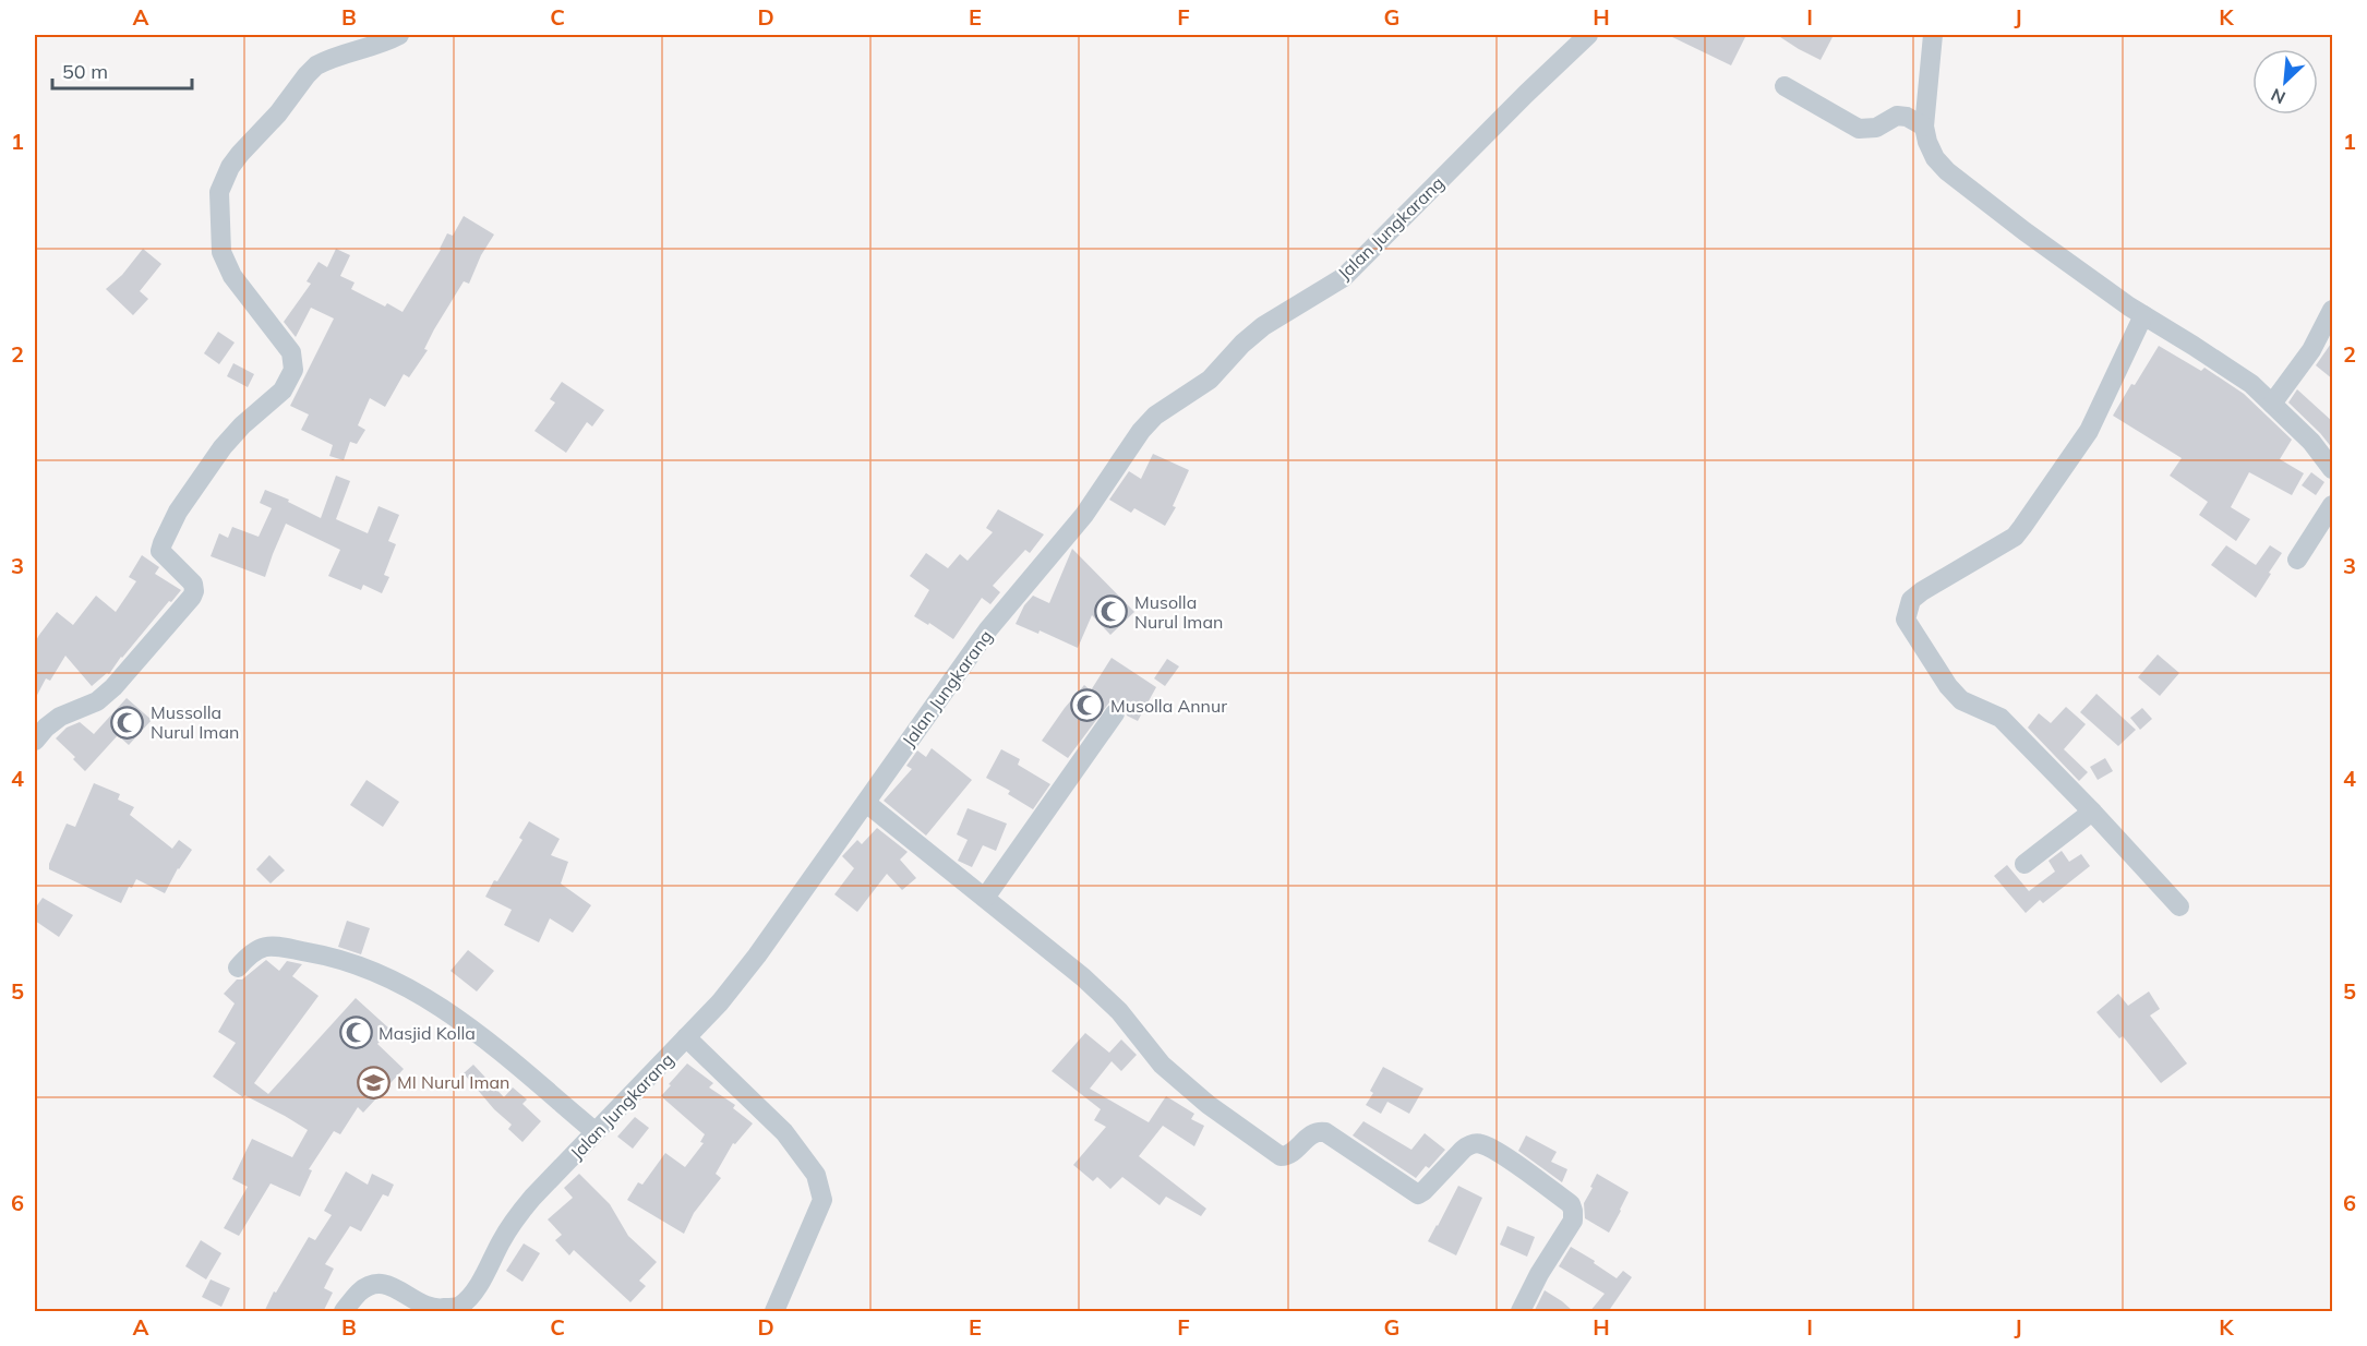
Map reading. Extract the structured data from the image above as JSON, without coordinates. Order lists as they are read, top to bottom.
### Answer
{
  "streets": {
    "street": ["Jalan Jungkarang"]
  },
  "places": {
    "mosque": [
      "Musolla Nurul Iman",
      "Musolla Annur",
      "Mussolla Nurul Iman",
      "Masjid Kolla"
    ],
    "school or university": ["MI Nurul Iman"]
  },
  "scale_bar": "50 m",
  "north": "bottom left",
  "grid": {
    "columns": [
      "A",
      "B",
      "C",
      "D",
      "E",
      "F",
      "G",
      "H",
      "I",
      "J",
      "K"
    ],
    "rows": [
      "1",
      "2",
      "3",
      "4",
      "5",
      "6"
    ]
  }
}
